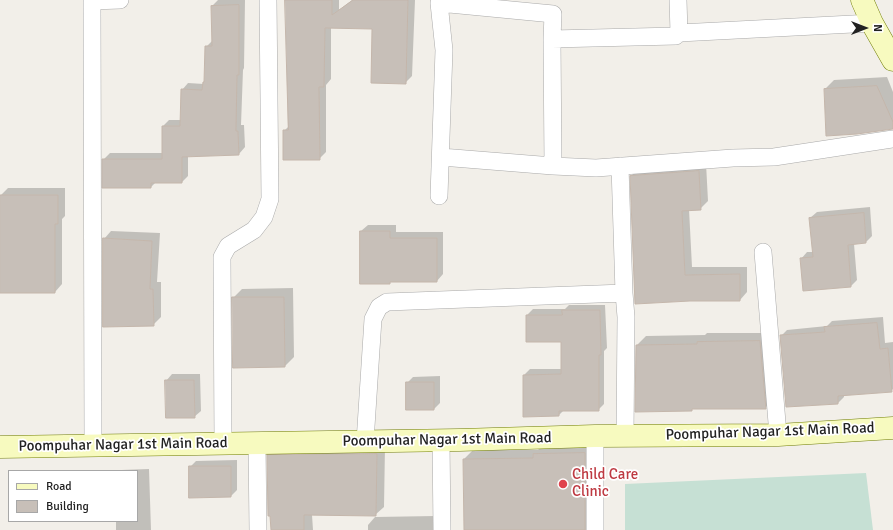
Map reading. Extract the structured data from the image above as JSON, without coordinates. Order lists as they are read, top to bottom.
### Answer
{
  "streets": {
    "main road": ["Poompuhar Nagar 1st Main Road"]
  },
  "places": ["Child Care Clinic"],
  "legend": ["Road", "Building"],
  "north": "right"
}
